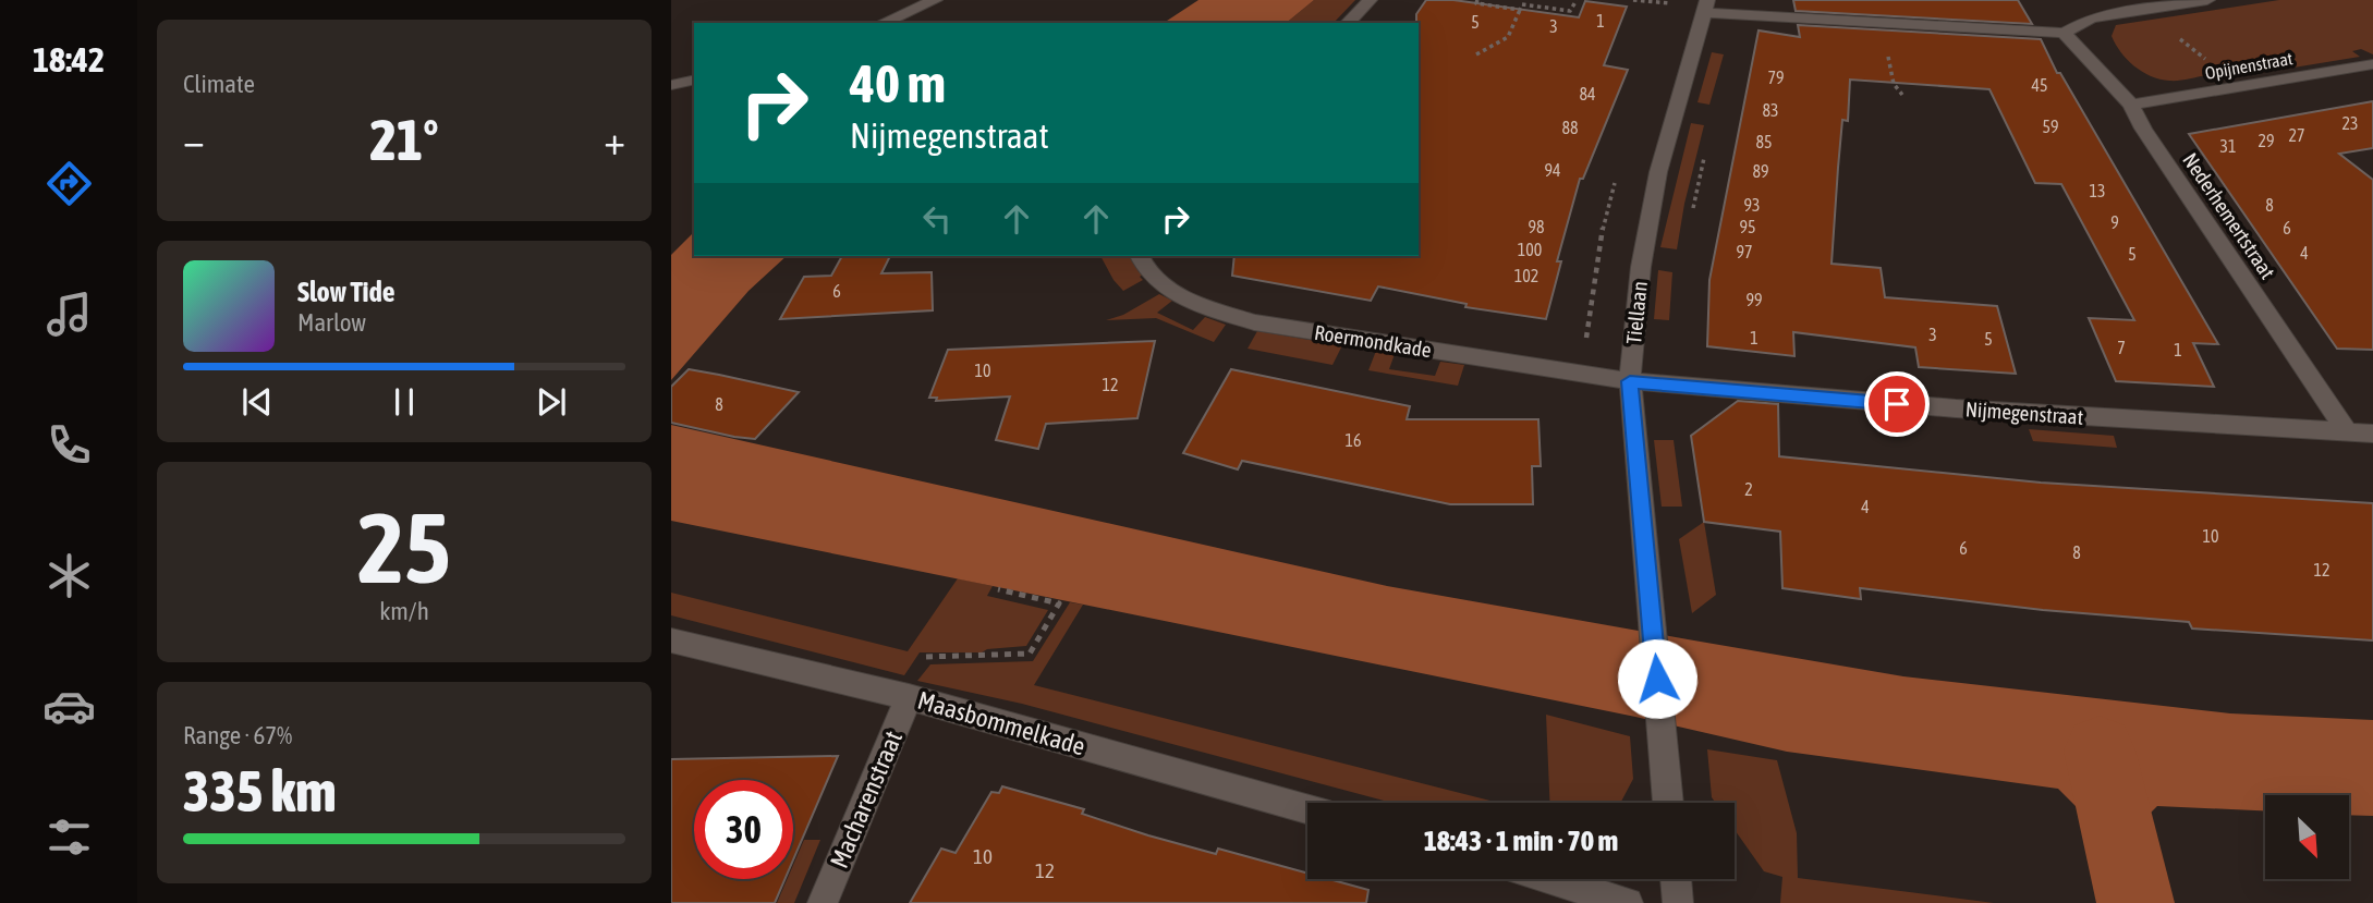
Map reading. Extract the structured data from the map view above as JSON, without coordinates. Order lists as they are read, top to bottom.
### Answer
{
  "streets": {
    "street": [
      "Opijnenstraat",
      "Nederhemertstraat",
      "Tiellaan",
      "Roermondkade",
      "Nijmegenstraat",
      "Maasbommelkade",
      "Macharenstraat"
    ]
  },
  "crossings": [
    ["Opijnenstraat", "Nederhemertstraat"],
    ["Nederhemertstraat", "Nijmegenstraat"],
    ["Tiellaan", "Roermondkade"],
    ["Tiellaan", "Nijmegenstraat"],
    ["Roermondkade", "Nijmegenstraat"],
    ["Maasbommelkade", "Macharenstraat"]
  ],
  "house_numbers": [
    "1",
    "5",
    "3",
    "79",
    "45",
    "84",
    "83",
    "23",
    "59",
    "88",
    "27",
    "29",
    "85",
    "31",
    "94",
    "89",
    "13",
    "93",
    "8",
    "9",
    "98",
    "95",
    "6",
    "100",
    "97",
    "4",
    "5",
    "102",
    "6",
    "99",
    "3",
    "1",
    "5",
    "7",
    "1",
    "10",
    "12",
    "8",
    "16",
    "2",
    "4",
    "10",
    "6",
    "8",
    "12",
    "10",
    "12"
  ],
  "north": "bottom right",
  "page": {
    "tabs": "18:42",
    "tile": [
      "Climate",
      ["25", "km/h"],
      ["Range · 67%", "335 km"]
    ],
    "turn": ["40 m", "Nijmegenstraat"],
    "heat": ["−", "21°", "+"],
    "song": ["Slow Tide", "Marlow"],
    "limit": "30",
    "trip": "18:43 · 1 min · 70 m"
  }
}
